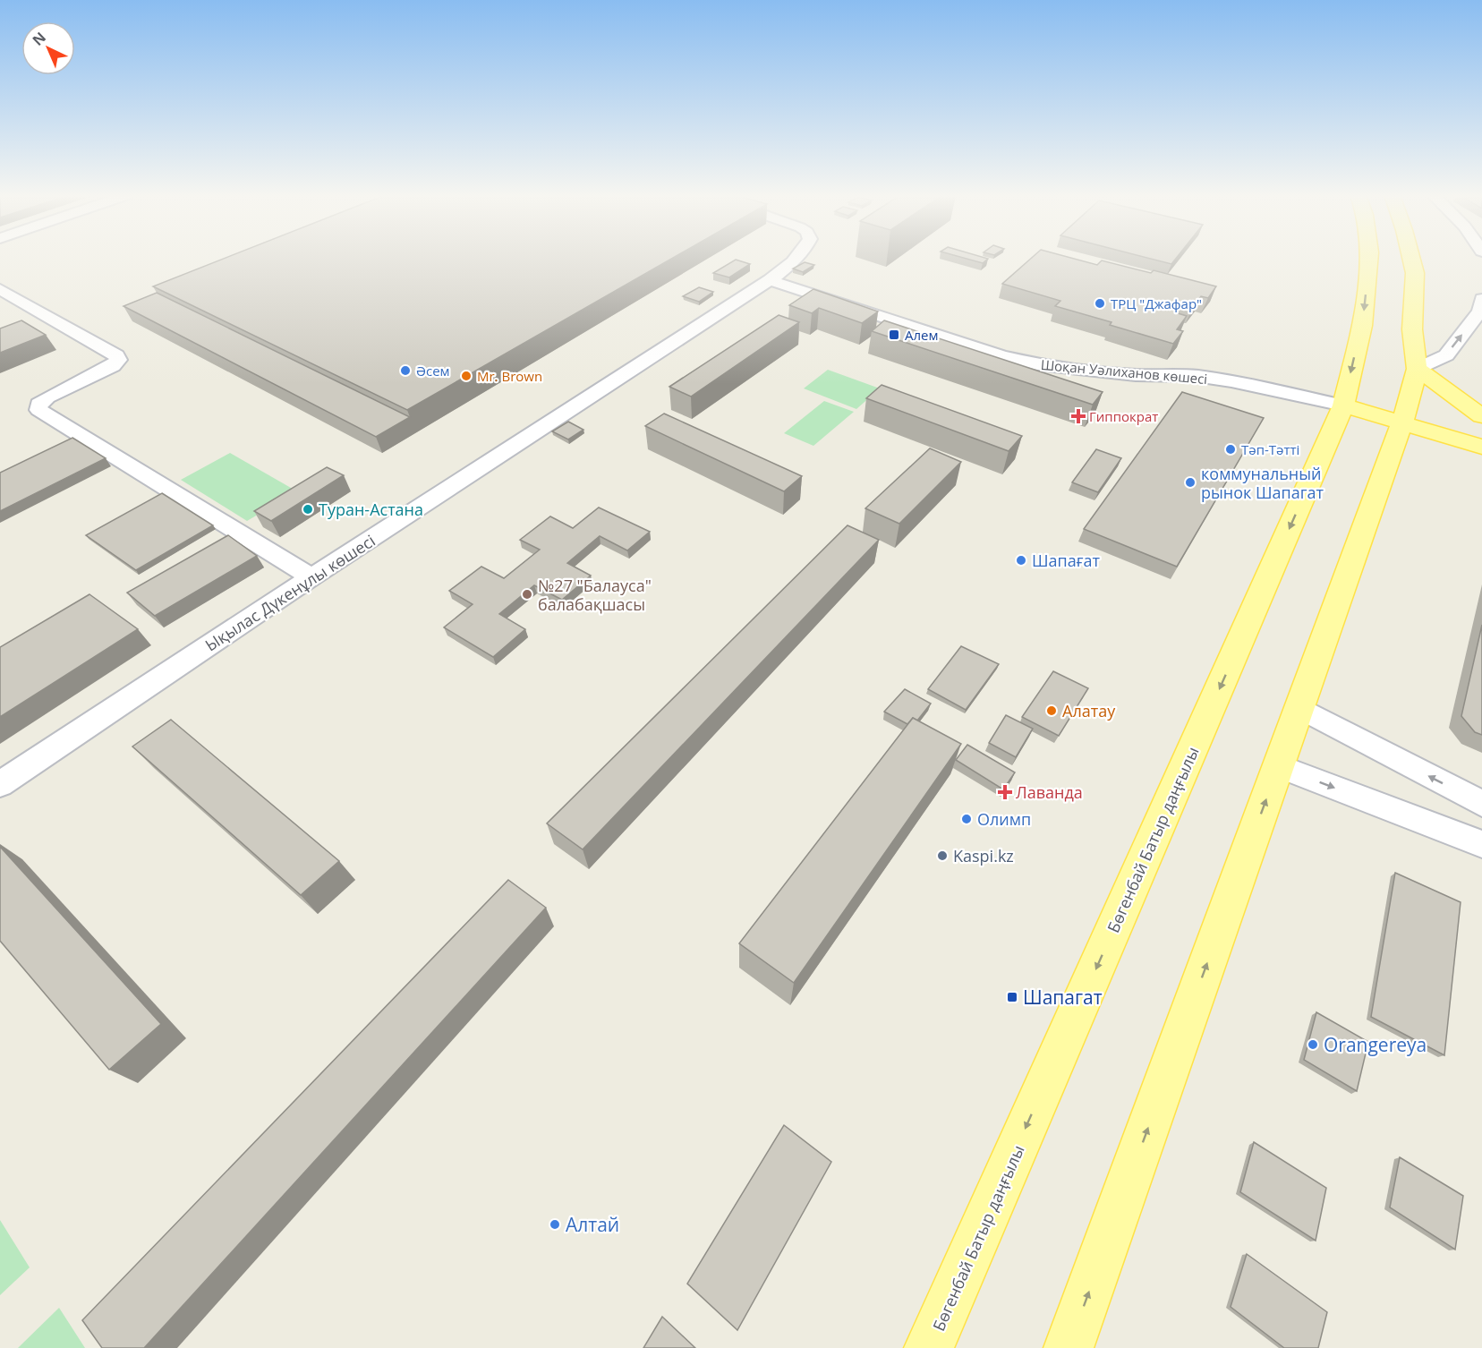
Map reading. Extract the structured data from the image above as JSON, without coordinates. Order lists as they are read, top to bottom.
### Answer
{
  "streets": {
    "main road": ["Шоқан Уәлиханов көшесі", "Бөгенбай Батыр даңғылы"],
    "street": ["Ықылас Дүкенұлы көшесі"]
  },
  "crossings": [
    ["Шоқан Уәлиханов көшесі", "Ықылас Дүкенұлы көшесі"],
    ["Шоқан Уәлиханов көшесі", "Бөгенбай Батыр даңғылы"]
  ],
  "places": {
    "other": [
      "ТРЦ \"Джафар\"",
      "Әсем",
      "Mr. Brown",
      "Тәп-Тәтті",
      "коммунальный рынок Шапагат",
      "Туран-Астана",
      "Шапағат",
      "№27 \"Балауса\" балабақшасы",
      "Алатау",
      "Олимп",
      "Kaspi.kz",
      "Orangereya",
      "Алтай"
    ],
    "transit": ["Алем", "Шапагат"],
    "health": ["Гиппократ", "Лаванда"]
  },
  "north": "top left"
}
